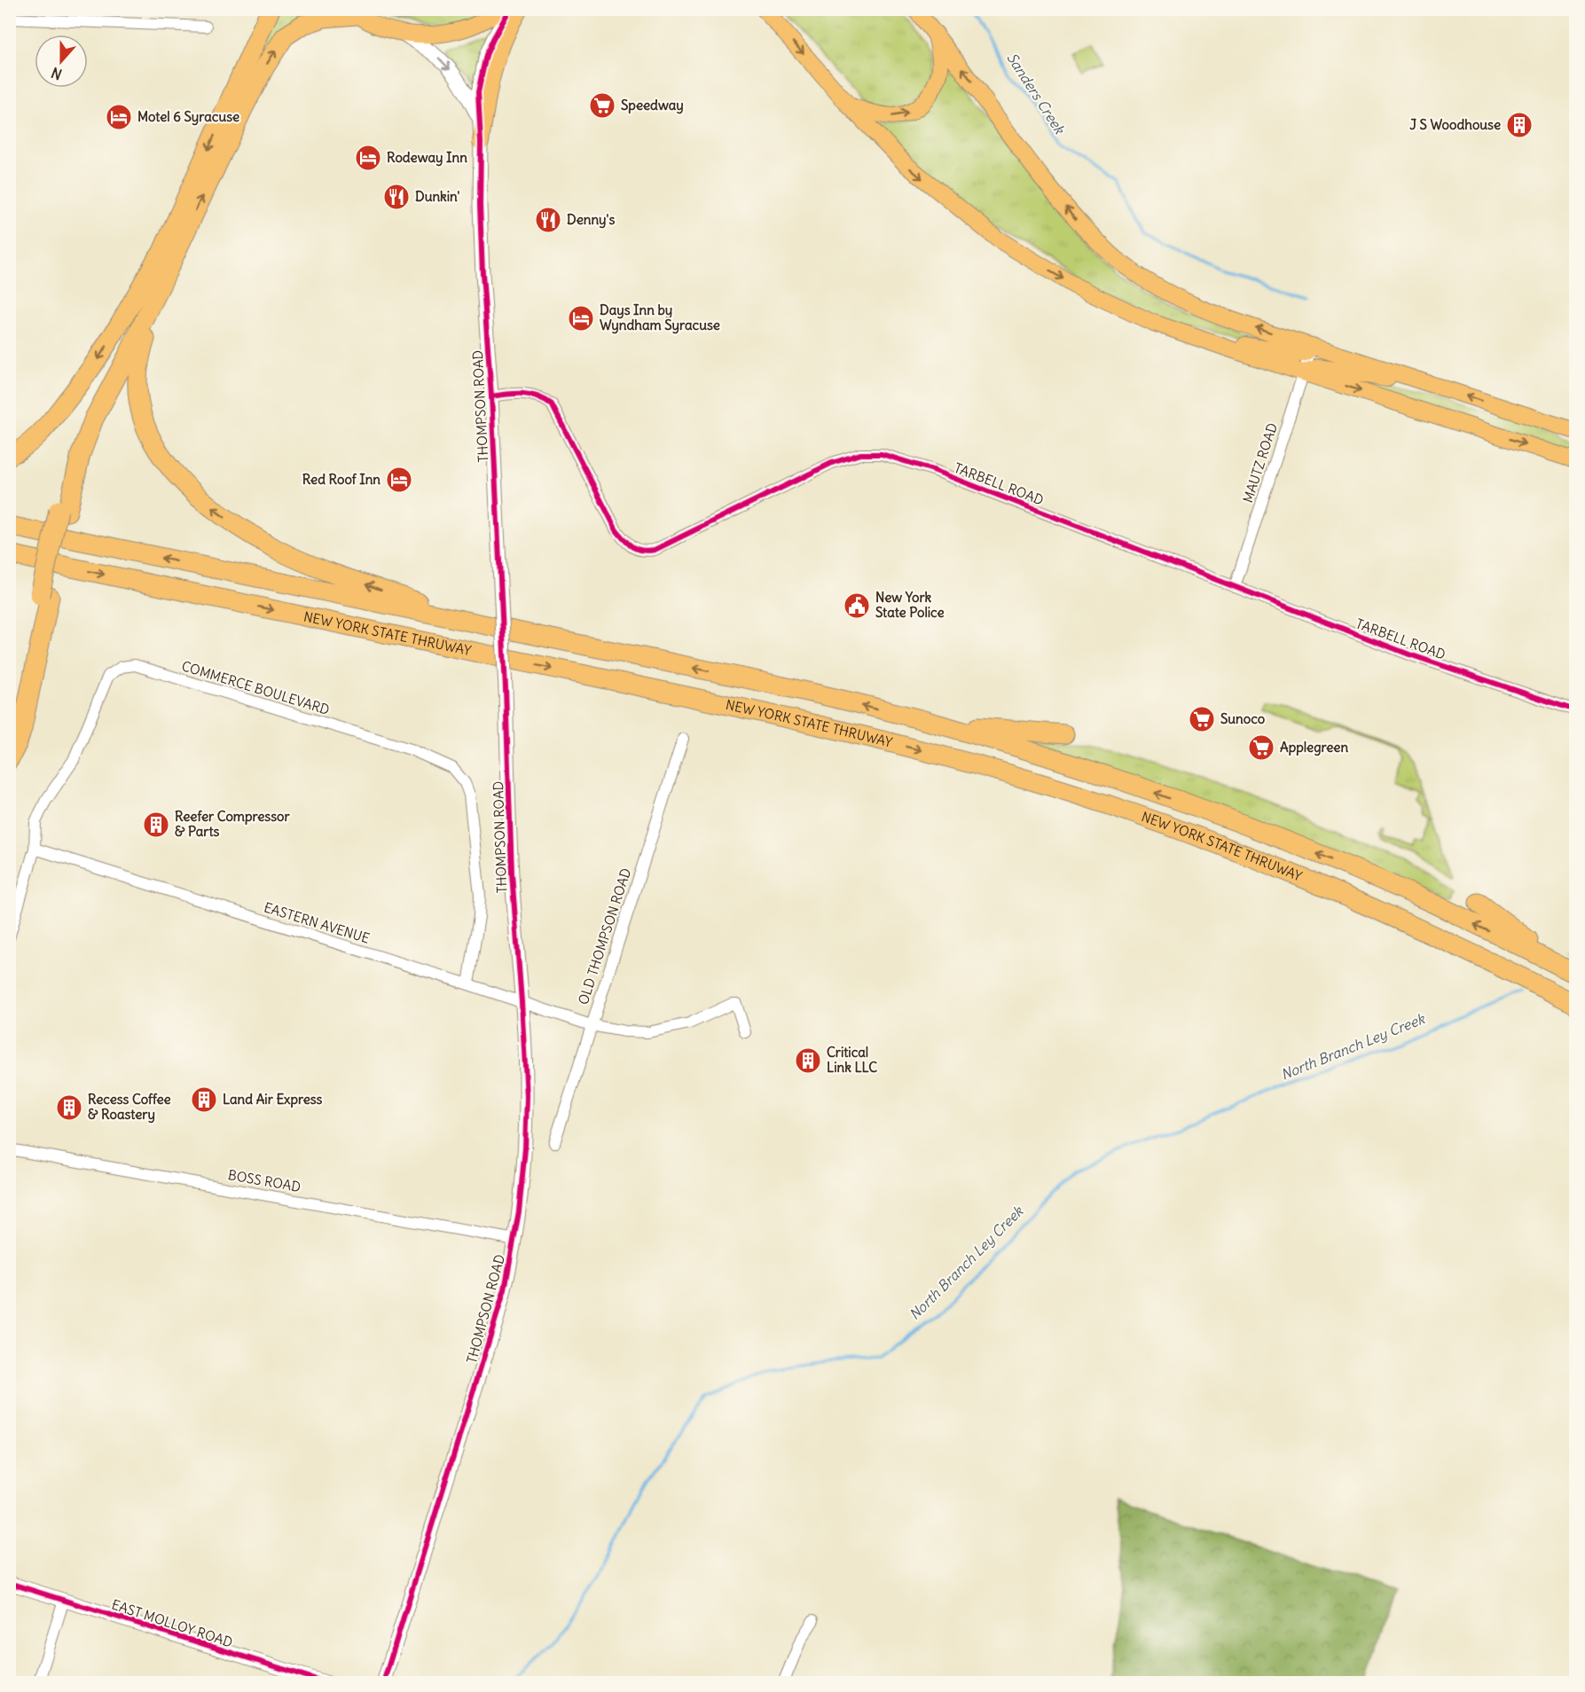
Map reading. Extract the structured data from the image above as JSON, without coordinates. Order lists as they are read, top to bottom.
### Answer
{
  "streets": {
    "highway": ["NEW YORK STATE THRUWAY"],
    "street": [
      "THOMPSON ROAD",
      "MAUTZ ROAD",
      "TARBELL ROAD",
      "COMMERCE BOULEVARD",
      "EASTERN AVENUE",
      "OLD THOMPSON ROAD",
      "BOSS ROAD",
      "EAST MOLLOY ROAD"
    ]
  },
  "crossings": [
    ["THOMPSON ROAD", "TARBELL ROAD"],
    ["THOMPSON ROAD", "EASTERN AVENUE"],
    ["THOMPSON ROAD", "BOSS ROAD"],
    ["MAUTZ ROAD", "TARBELL ROAD"],
    ["COMMERCE BOULEVARD", "EASTERN AVENUE"],
    ["EASTERN AVENUE", "OLD THOMPSON ROAD"]
  ],
  "water": ["Sanders Creek", "North Branch Ley Creek"],
  "places": {
    "supermarket": ["Speedway", "Sunoco", "Applegreen"],
    "hotel": [
      "Motel 6 Syracuse",
      "Rodeway Inn",
      "Days Inn by Wyndham Syracuse",
      "Red Roof Inn"
    ],
    "building": [
      "J S Woodhouse",
      "Reefer Compressor & Parts",
      "Critical Link LLC",
      "Land Air Express",
      "Recess Coffee & Roastery"
    ],
    "restaurant": ["Dunkin'", "Denny's"],
    "public building": ["New York State Police"]
  },
  "north": "bottom"
}
